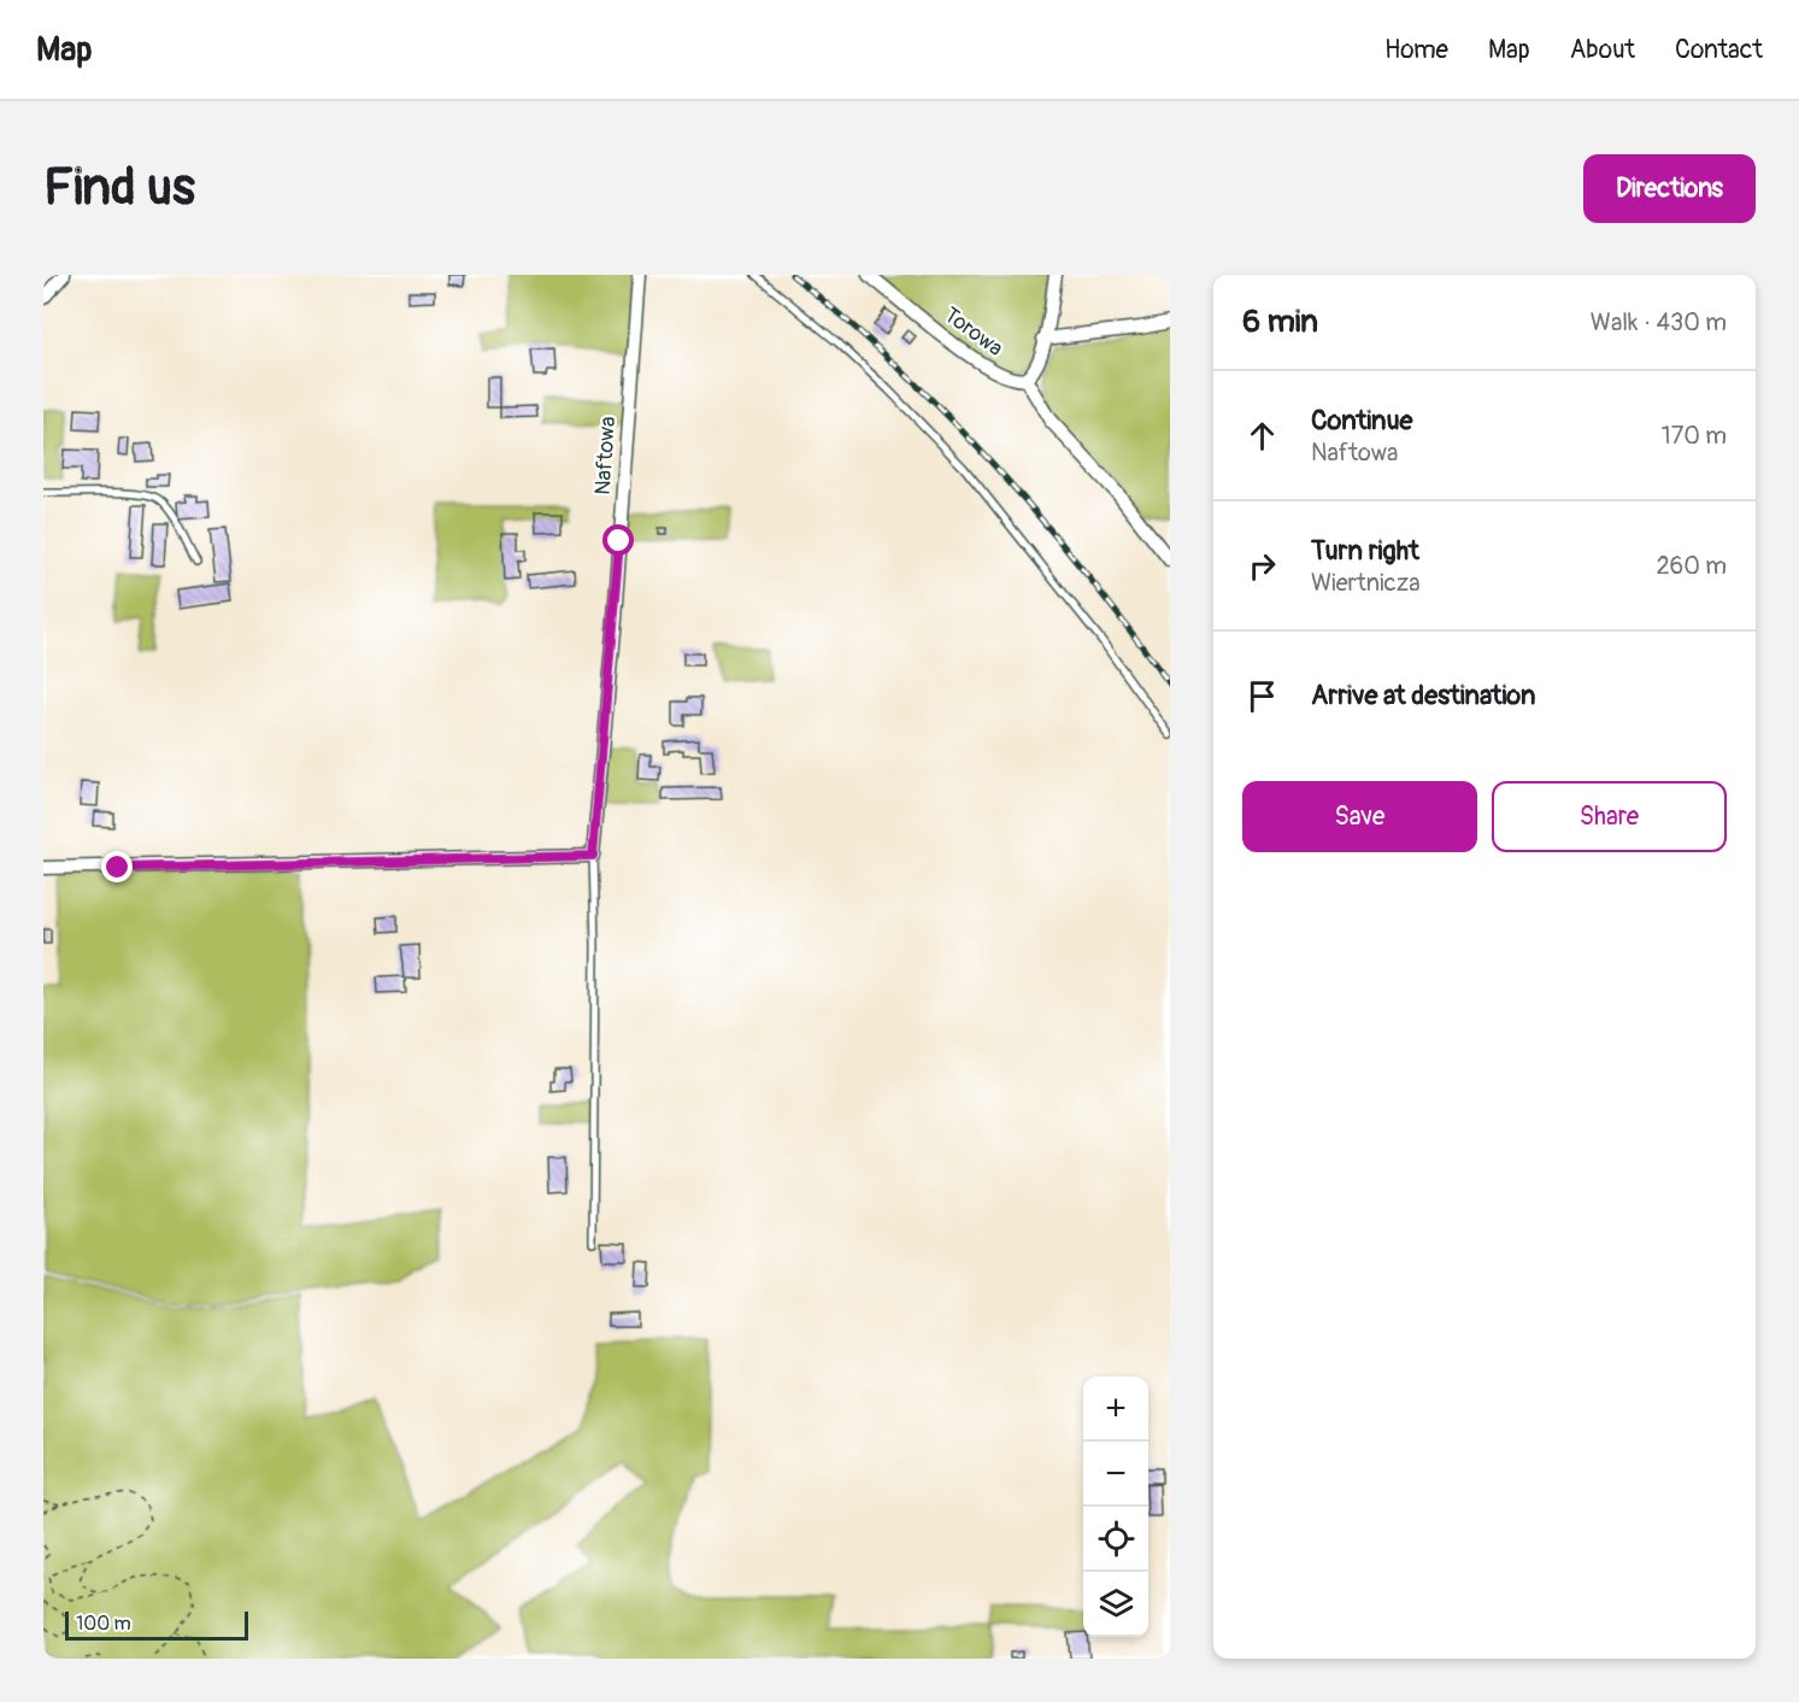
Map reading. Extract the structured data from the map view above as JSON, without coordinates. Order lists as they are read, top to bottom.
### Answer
{
  "streets": {
    "street": ["Torowa", "Naftowa"]
  },
  "scale_bar": "100 m",
  "page": {
    "header": "Map",
    "nav": [
      "Home",
      "Map",
      "About",
      "Contact"
    ],
    "buttons": [
      "Directions",
      ["Save", "Share"]
    ],
    "title": "Find us",
    "heading": ["6 min", "Walk · 430 m"],
    "list": [
      ["Continue", "Naftowa", "170 m"],
      ["Turn right", "Wiertnicza", "260 m"],
      "Arrive at destination"
    ],
    "map_buttons": ["+", "−"],
    "scale": "100 m"
  }
}
